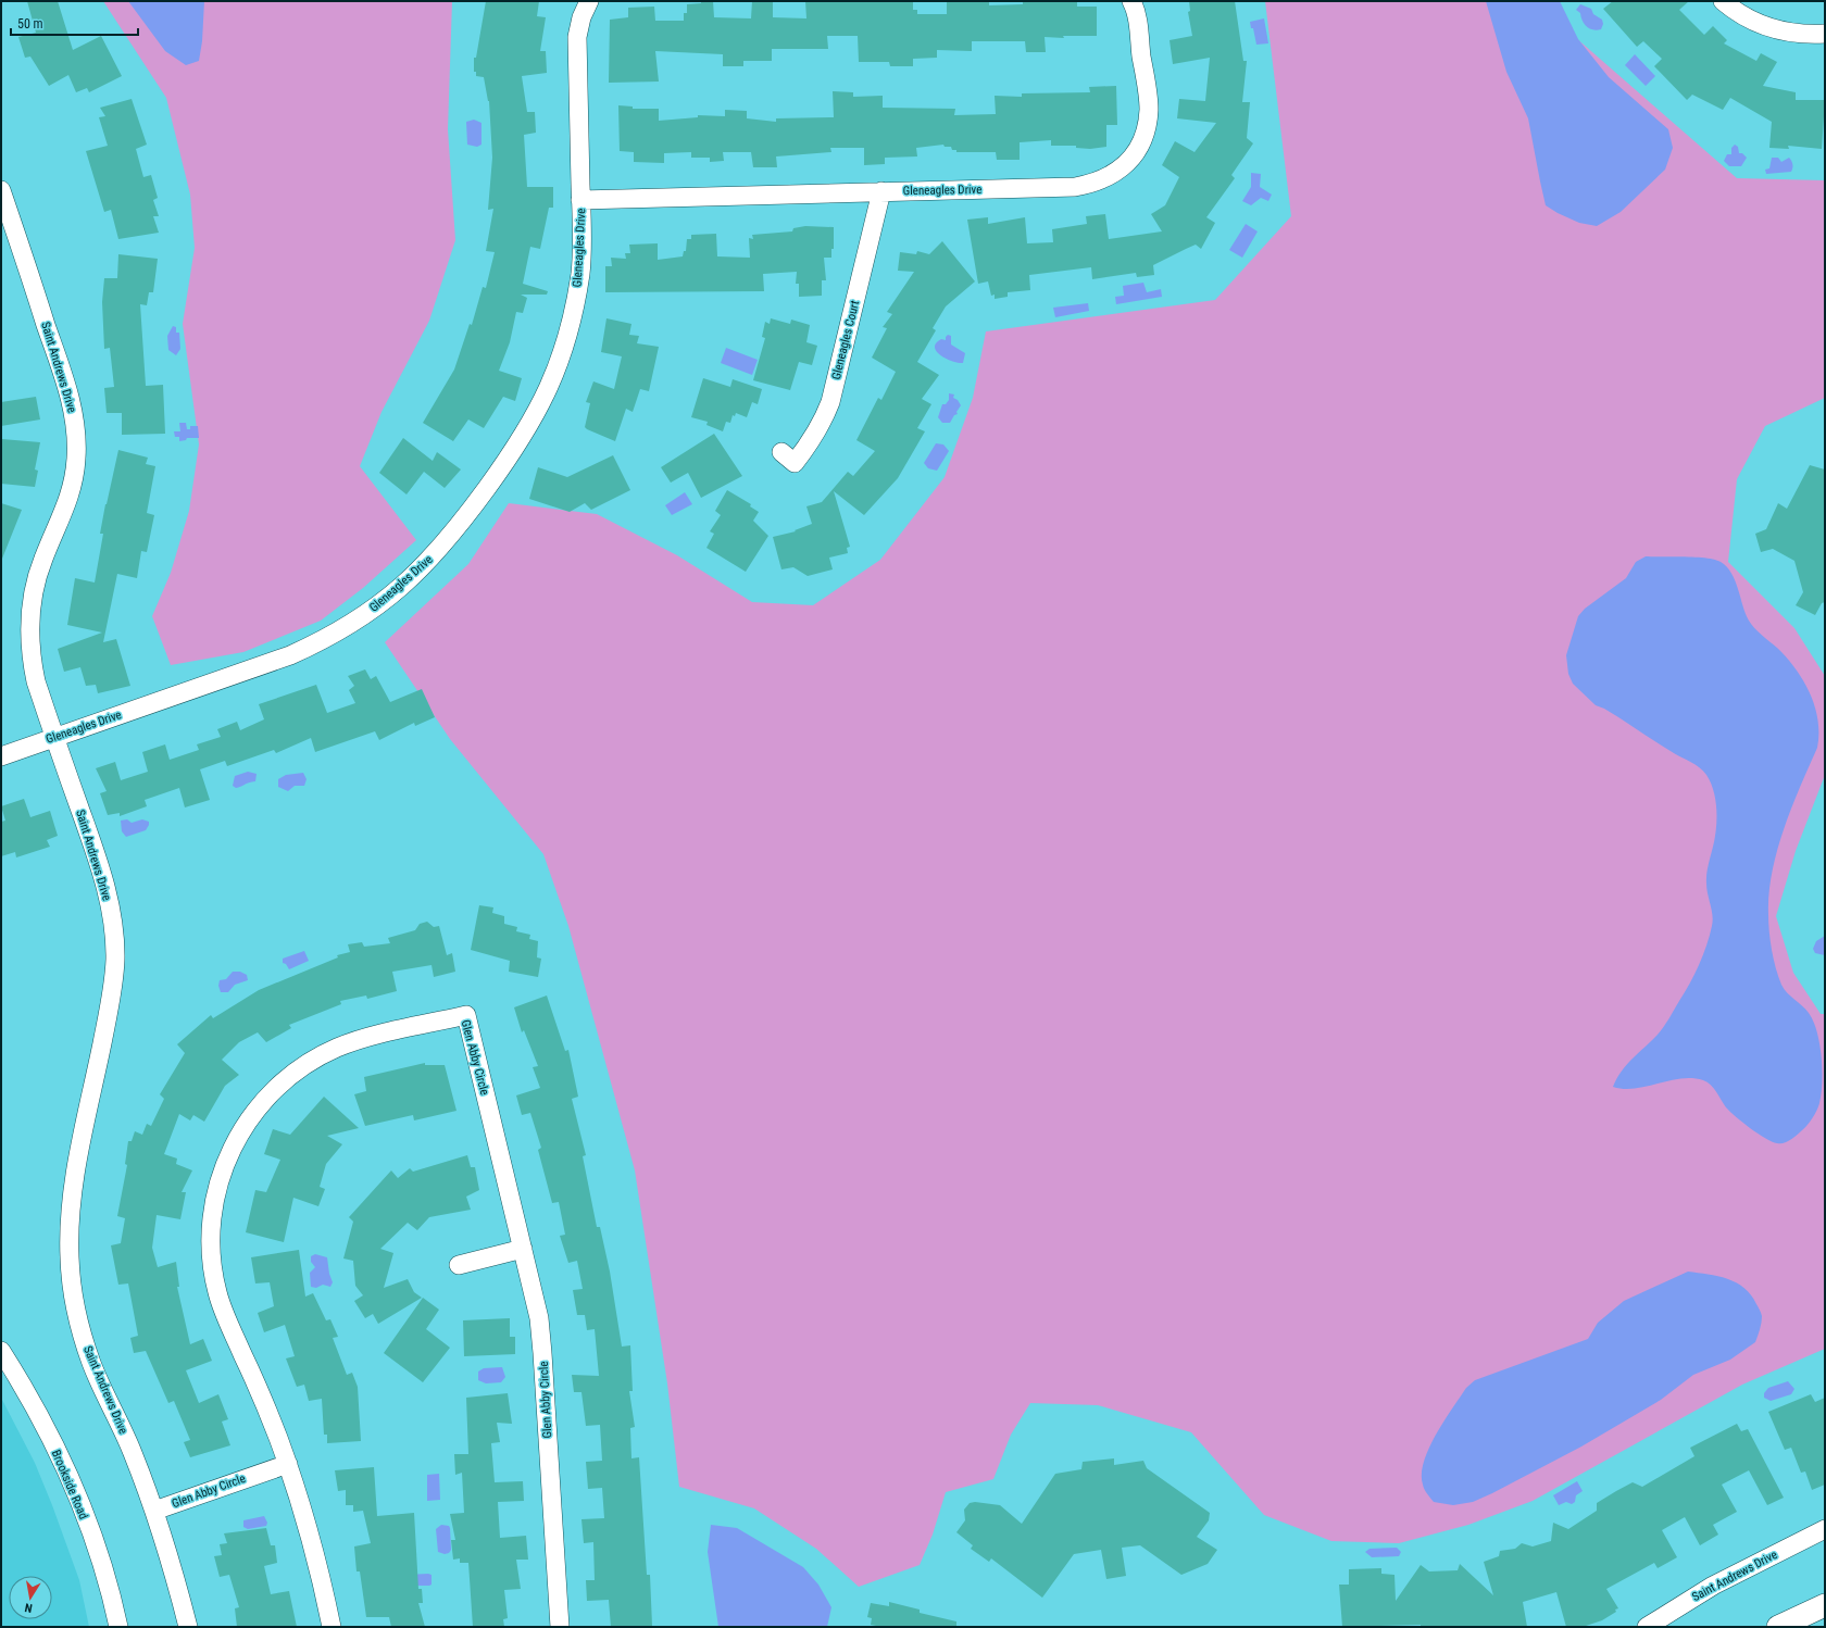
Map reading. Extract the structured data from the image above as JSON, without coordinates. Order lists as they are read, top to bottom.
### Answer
{
  "streets": {
    "street": [
      "Gleneagles Drive",
      "Gleneagles Court",
      "Saint Andrews Drive",
      "Glen Abby Circle",
      "Brookside Road"
    ]
  },
  "crossings": [
    ["Gleneagles Drive", "Gleneagles Court"],
    ["Gleneagles Drive", "Saint Andrews Drive"],
    ["Saint Andrews Drive", "Glen Abby Circle"]
  ],
  "scale_bar": "50 m",
  "north": "bottom"
}
